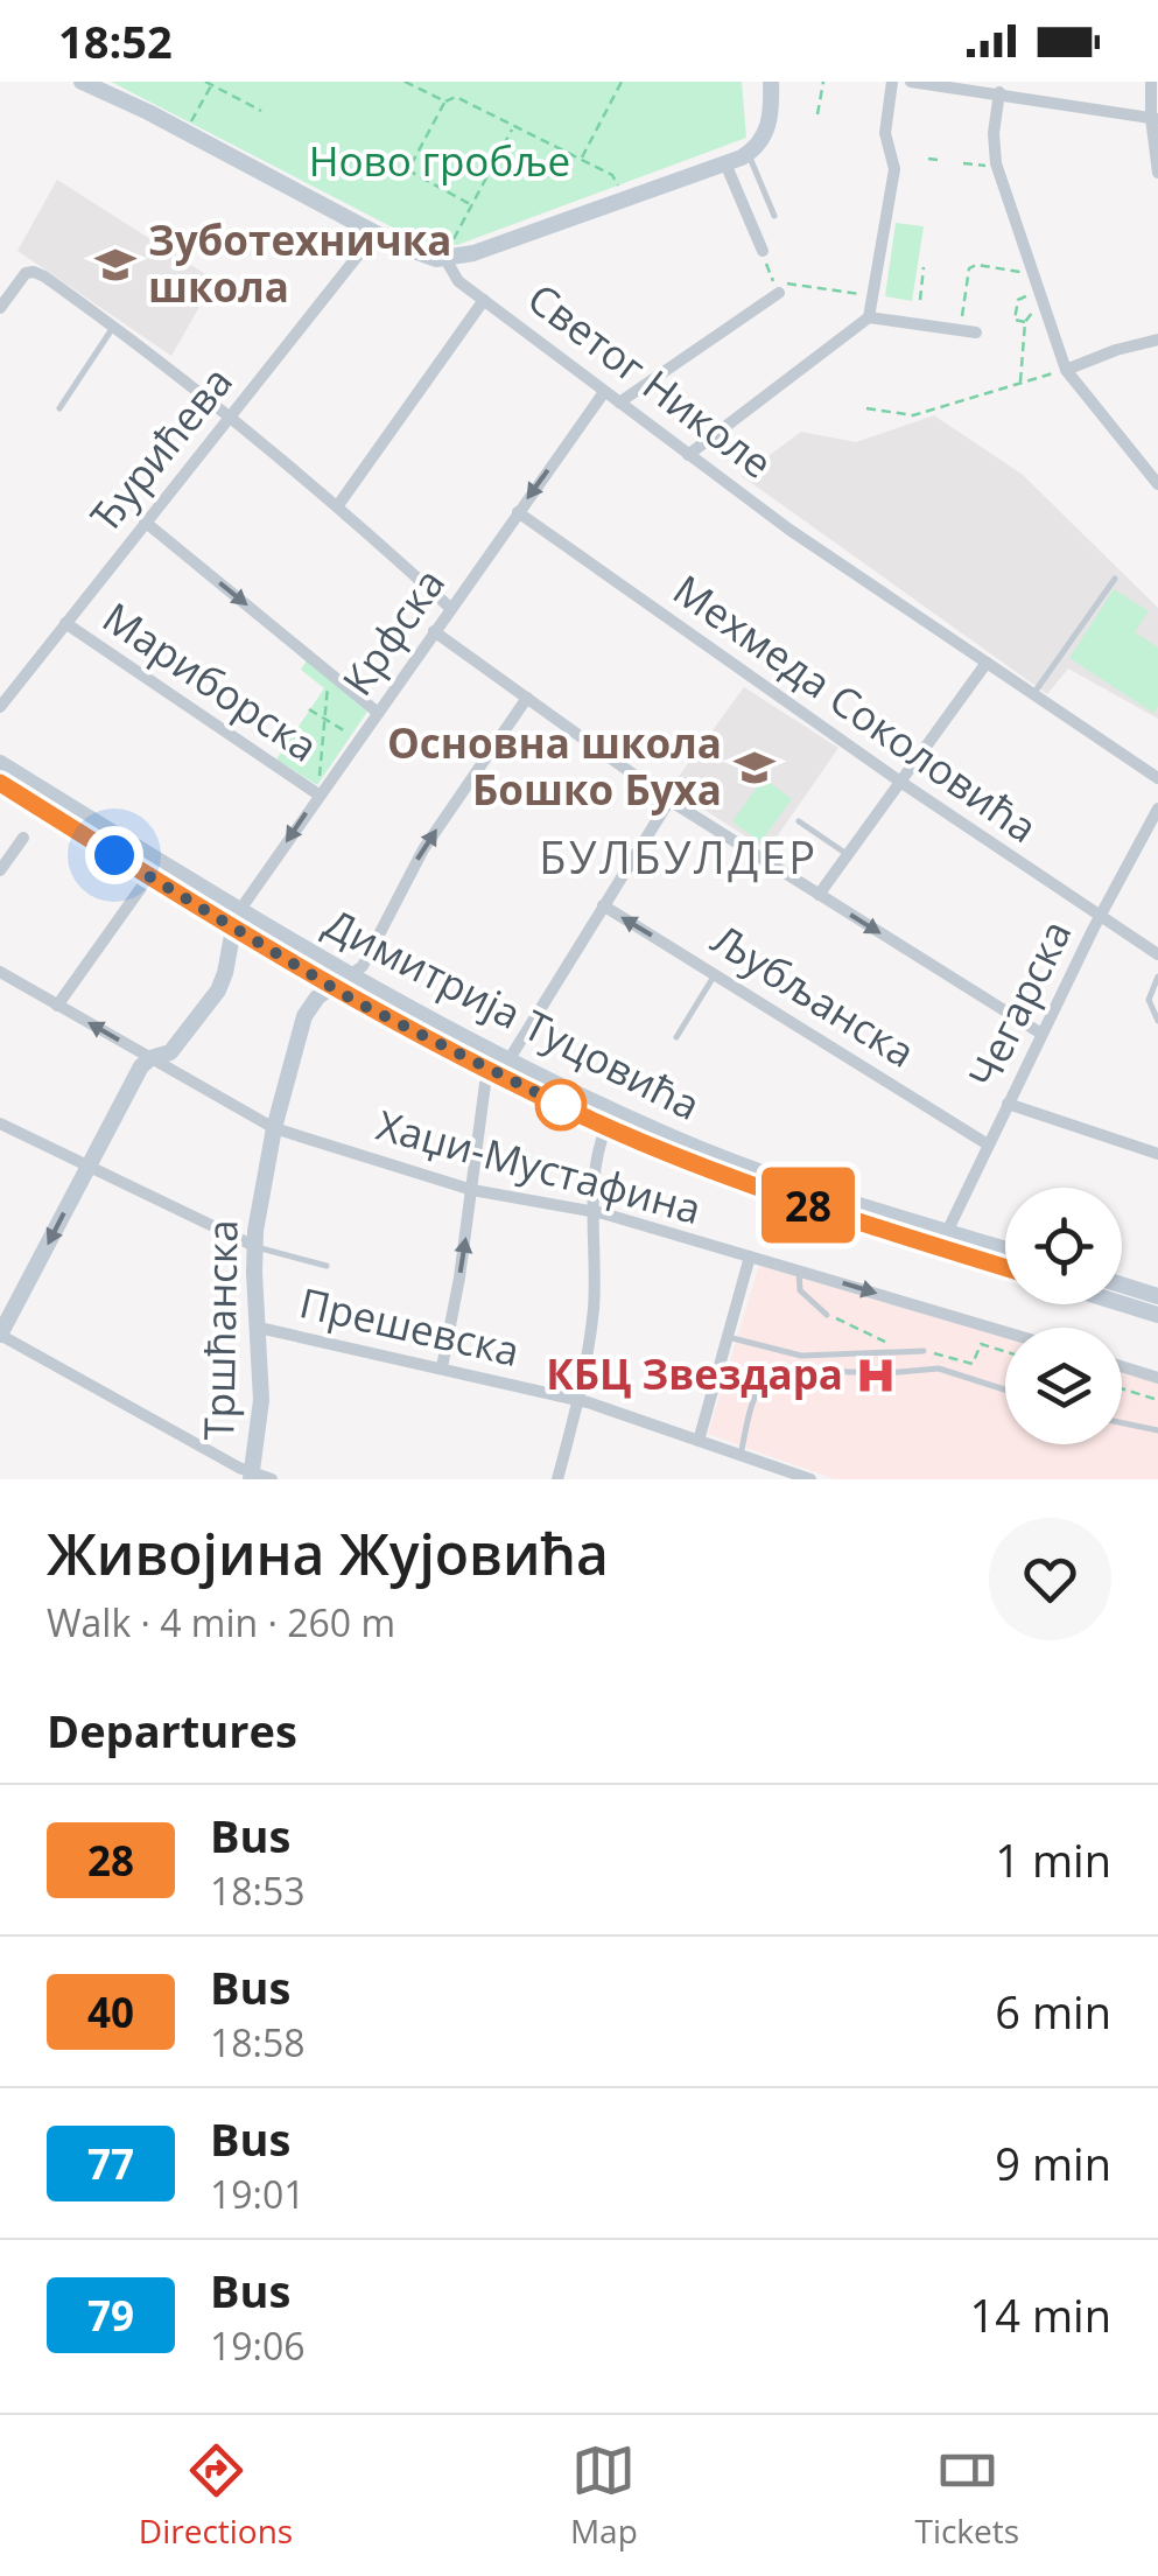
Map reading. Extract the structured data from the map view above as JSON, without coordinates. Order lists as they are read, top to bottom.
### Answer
{
  "streets": {
    "main road": ["Светог Николе", "Димитрија Туцовића", "Тршћанска"],
    "street": [
      "Ђурићева",
      "Крфска",
      "Мариборска",
      "Мехмеда Соколовића",
      "Љубљанска",
      "Чегарска",
      "Хаџи-Мустафина",
      "Прешевска"
    ]
  },
  "crossings": [
    ["Светог Николе", "Ђурићева"],
    ["Светог Николе", "Крфска"],
    ["Ђурићева", "Мариборска"],
    ["Крфска", "Мариборска"],
    ["Крфска", "Мехмеда Соколовића"],
    ["Крфска", "Димитрија Туцовића"],
    ["Мехмеда Соколовића", "Чегарска"],
    ["Љубљанска", "Чегарска"],
    ["Чегарска", "Димитрија Туцовића"],
    ["Димитрија Туцовића", "Тршћанска"],
    ["Хаџи-Мустафина", "Тршћанска"],
    ["Прешевска", "Тршћанска"]
  ],
  "one_way": ["Крфска"],
  "districts": ["БУЛБУЛДЕР"],
  "parks": ["Ново гробље"],
  "places": {
    "school or university": ["Зуботехничка школа", "Основна школа Бошко Буха"],
    "hospital": ["КБЦ Звездара"]
  },
  "lines": ["bus line 28"],
  "page": {
    "status": "18:52",
    "on_map": "28",
    "heading": [
      ["Живојина Жујовића", "Walk · 4 min · 260 m"],
      "Departures"
    ],
    "list": [
      {
        "mark": "28",
        "name": "Bus",
        "note": "18:53",
        "value": "1 min"
      },
      {
        "mark": "40",
        "name": "Bus",
        "note": "18:58",
        "value": "6 min"
      },
      {
        "mark": "77",
        "name": "Bus",
        "note": "19:01",
        "value": "9 min"
      },
      {
        "mark": "79",
        "name": "Bus",
        "note": "19:06",
        "value": "14 min"
      }
    ],
    "tabs": ["Directions", "Map", "Tickets"]
  }
}
